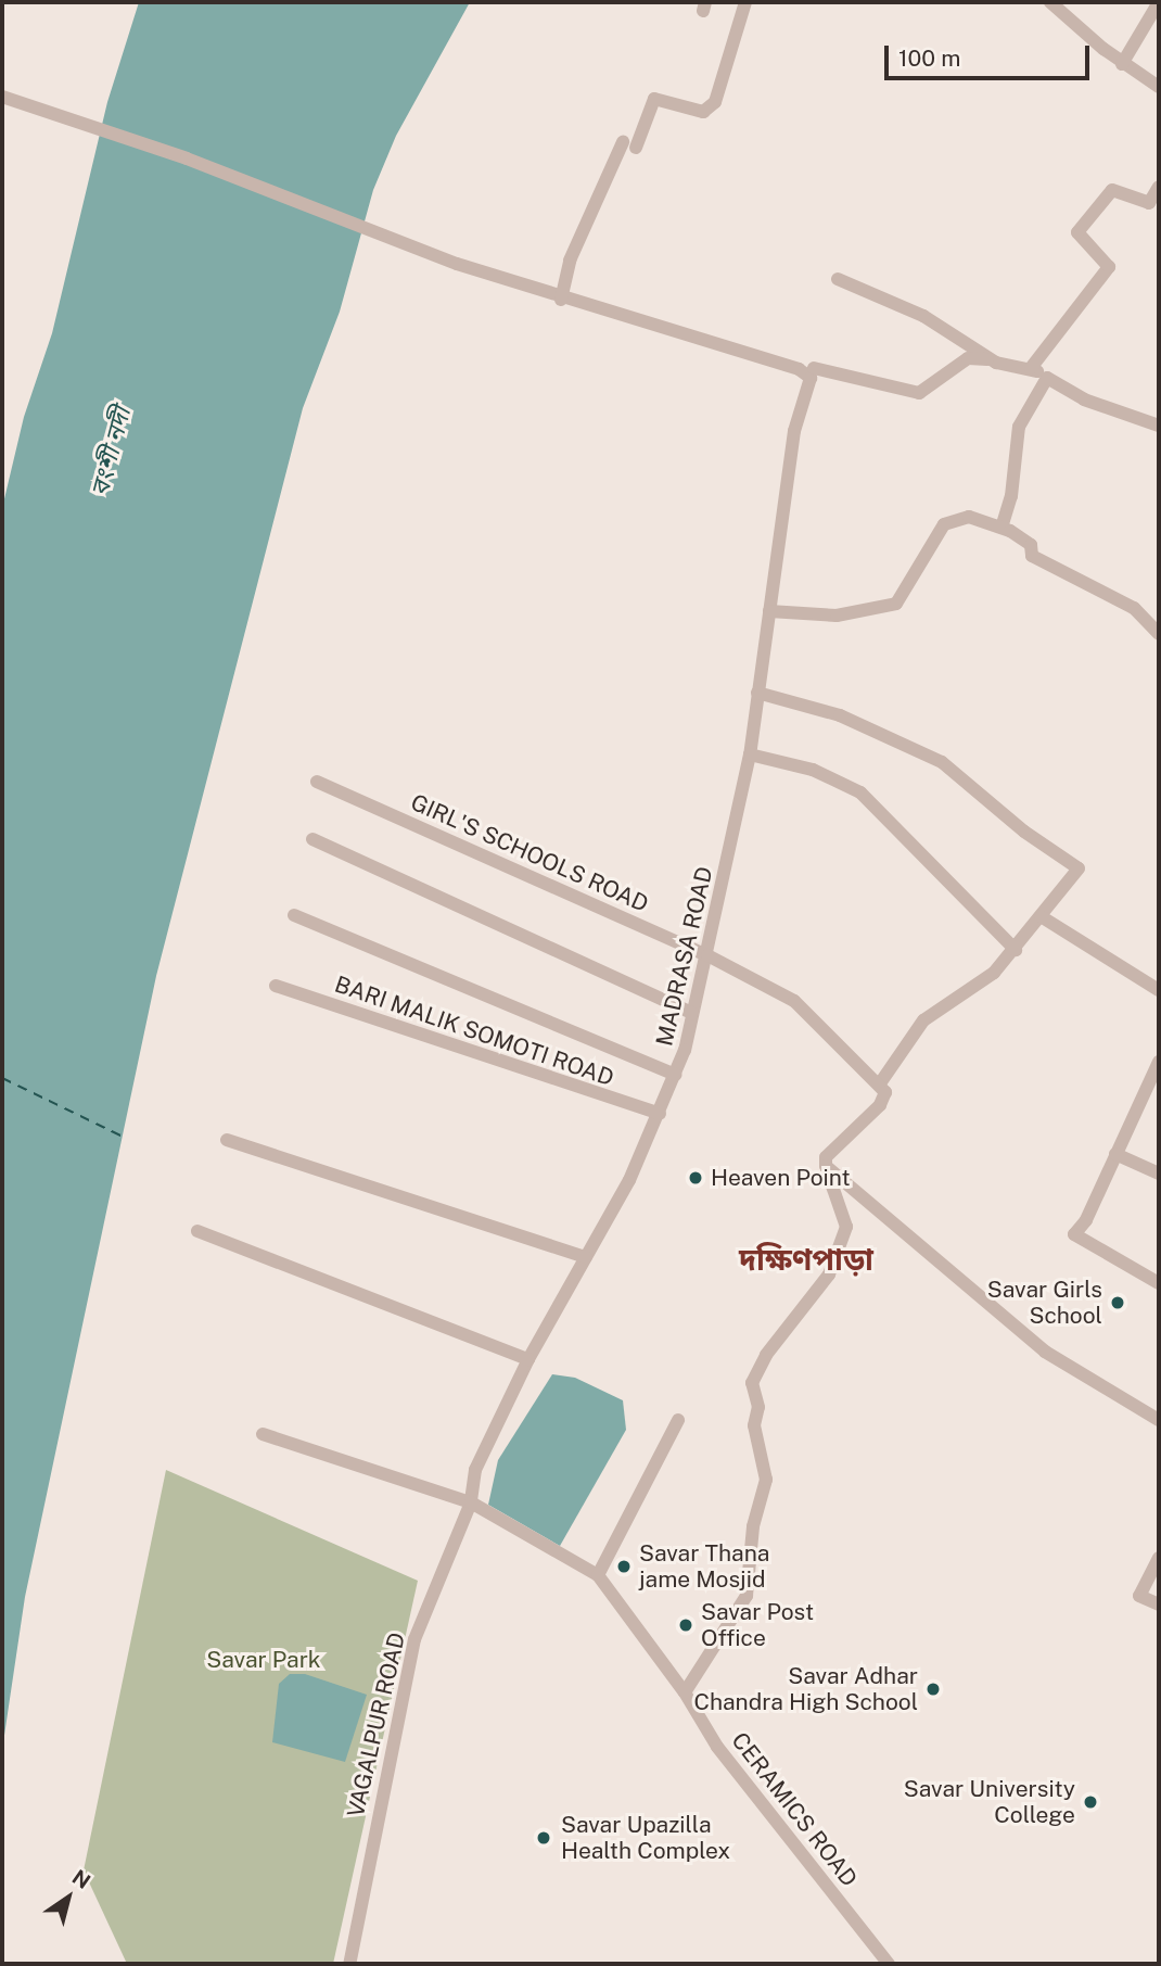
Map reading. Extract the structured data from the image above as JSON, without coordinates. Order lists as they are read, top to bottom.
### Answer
{
  "streets": {
    "street": [
      "GIRL'S SCHOOLS ROAD",
      "MADRASA ROAD",
      "BARI MALIK SOMOTI ROAD",
      "VAGALPUR ROAD",
      "CERAMICS ROAD"
    ]
  },
  "crossings": [
    ["GIRL'S SCHOOLS ROAD", "MADRASA ROAD"],
    ["MADRASA ROAD", "BARI MALIK SOMOTI ROAD"],
    ["MADRASA ROAD", "VAGALPUR ROAD"],
    ["MADRASA ROAD", "CERAMICS ROAD"],
    ["VAGALPUR ROAD", "CERAMICS ROAD"]
  ],
  "districts": ["দক্ষিণপাড়া"],
  "water": ["বংশী নদী"],
  "parks": ["Savar Park"],
  "places": [
    "Heaven Point",
    "Savar Girls School",
    "Savar Thana jame Mosjid",
    "Savar Post Office",
    "Savar Adhar Chandra High School",
    "Savar University College",
    "Savar Upazilla Health Complex"
  ],
  "scale_bar": "100 m",
  "north": "top right"
}
